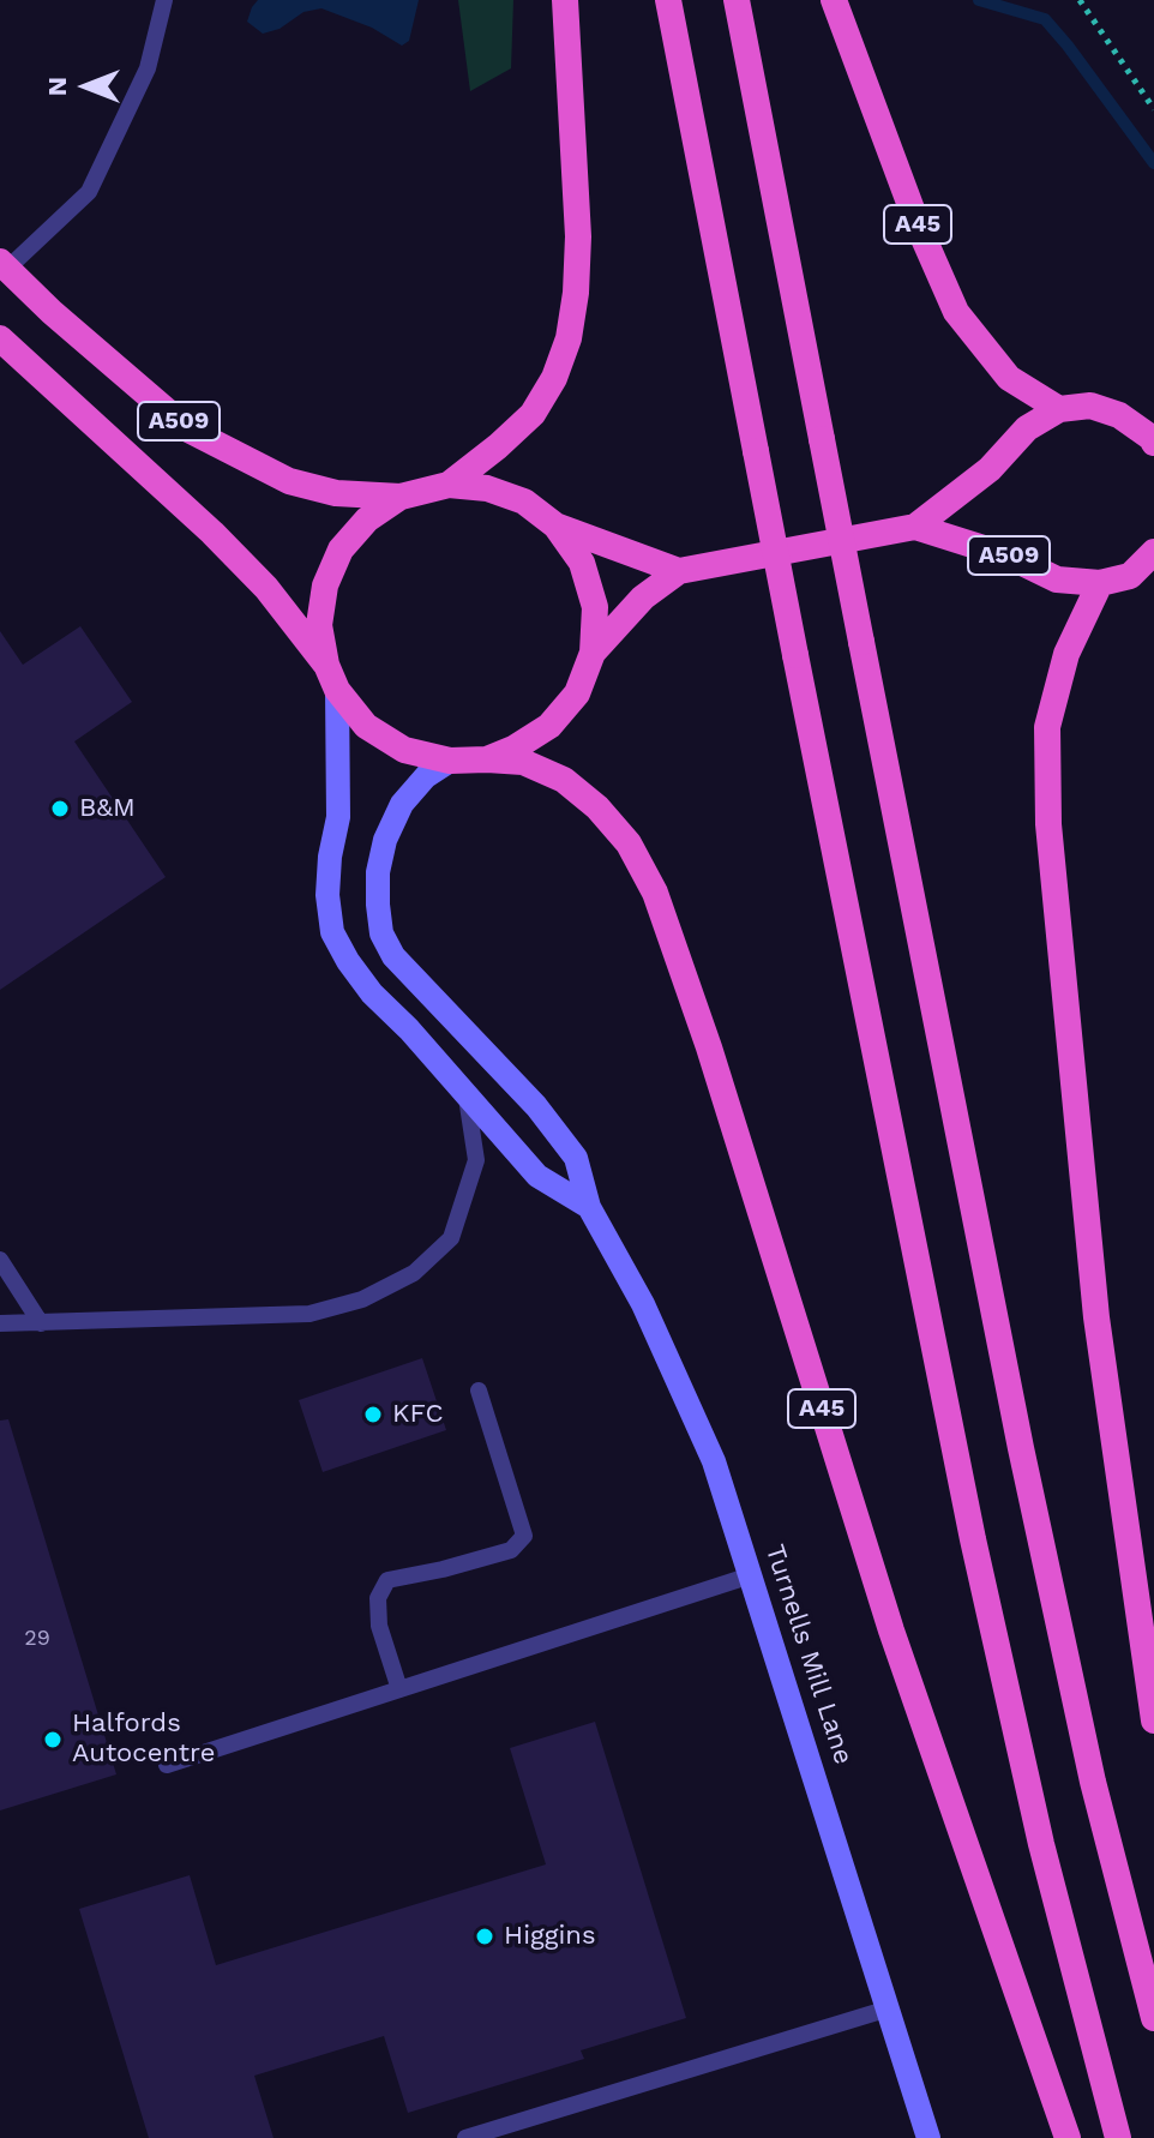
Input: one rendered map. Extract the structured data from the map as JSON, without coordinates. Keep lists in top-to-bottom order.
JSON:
{
  "streets": {
    "highway": ["A45", "A509"],
    "main road": ["Turnells Mill Lane"]
  },
  "crossings": [
    ["A45", "A509"],
    ["A45", "Turnells Mill Lane"],
    ["A509", "Turnells Mill Lane"]
  ],
  "places": [
    "B&M",
    "KFC",
    "Halfords Autocentre",
    "Higgins"
  ],
  "house_numbers": ["29"],
  "north": "left"
}
